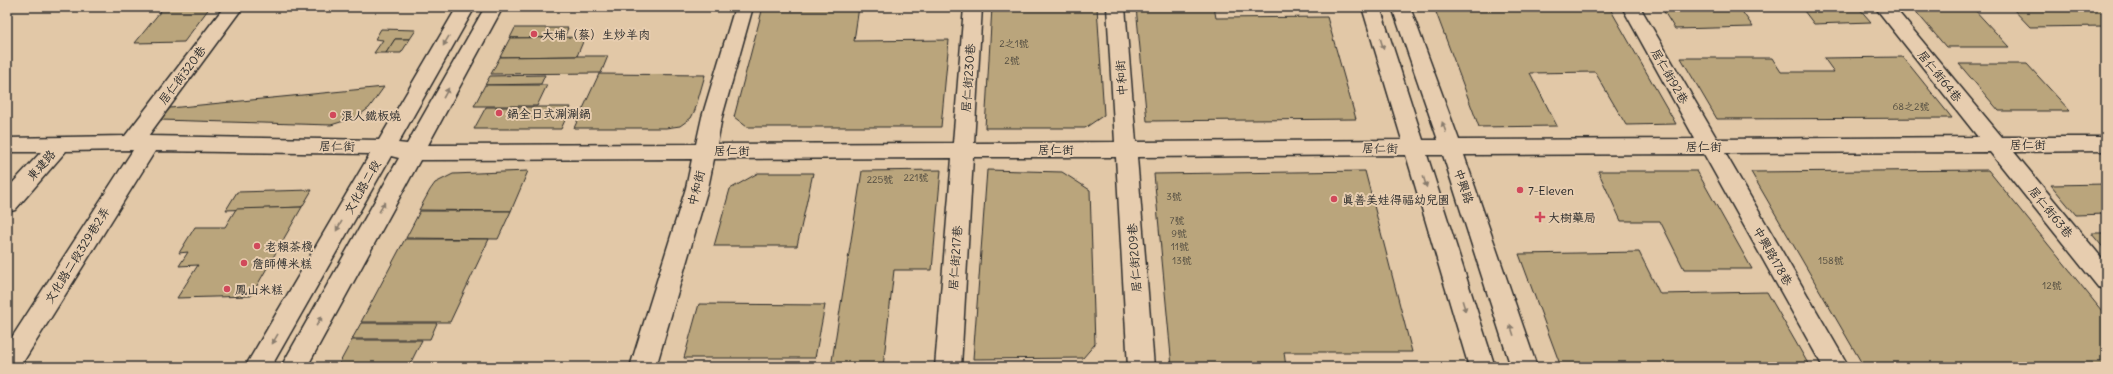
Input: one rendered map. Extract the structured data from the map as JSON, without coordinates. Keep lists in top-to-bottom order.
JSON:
{
  "streets": {
    "street": [
      "居仁街320巷",
      "居仁街92巷",
      "居仁街64巷",
      "居仁街230巷",
      "中和街",
      "居仁街",
      "東建路",
      "中興路",
      "文化路二段",
      "居仁街63巷",
      "文化路二段329巷2弄",
      "中興路178巷",
      "居仁街217巷",
      "居仁街209巷"
    ]
  },
  "crossings": [
    ["居仁街320巷", "居仁街"],
    ["居仁街320巷", "文化路二段329巷2弄"],
    ["居仁街92巷", "居仁街"],
    ["居仁街92巷", "中興路178巷"],
    ["居仁街64巷", "居仁街"],
    ["居仁街64巷", "居仁街63巷"],
    ["居仁街230巷", "居仁街"],
    ["居仁街230巷", "居仁街217巷"],
    ["中和街", "居仁街"],
    ["中和街", "居仁街209巷"],
    ["居仁街", "東建路"],
    ["居仁街", "中興路"],
    ["居仁街", "文化路二段"],
    ["居仁街", "居仁街63巷"],
    ["居仁街", "文化路二段329巷2弄"],
    ["居仁街", "中興路178巷"],
    ["居仁街", "居仁街217巷"],
    ["居仁街", "居仁街209巷"]
  ],
  "places": {
    "other": [
      "大埔（蔡）生炒羊肉",
      "鍋全日式涮涮鍋",
      "浪人鐵板燒",
      "7-Eleven",
      "真善美娃得福幼兒園",
      "老賴茶棧",
      "詹師傅米糕",
      "鳳山米糕"
    ],
    "health": ["大樹藥局"]
  },
  "house_numbers": [
    "2之1號",
    "2號",
    "68之2號",
    "221號",
    "225號",
    "3號",
    "7號",
    "9號",
    "11號",
    "13號",
    "158號",
    "12號"
  ]
}
